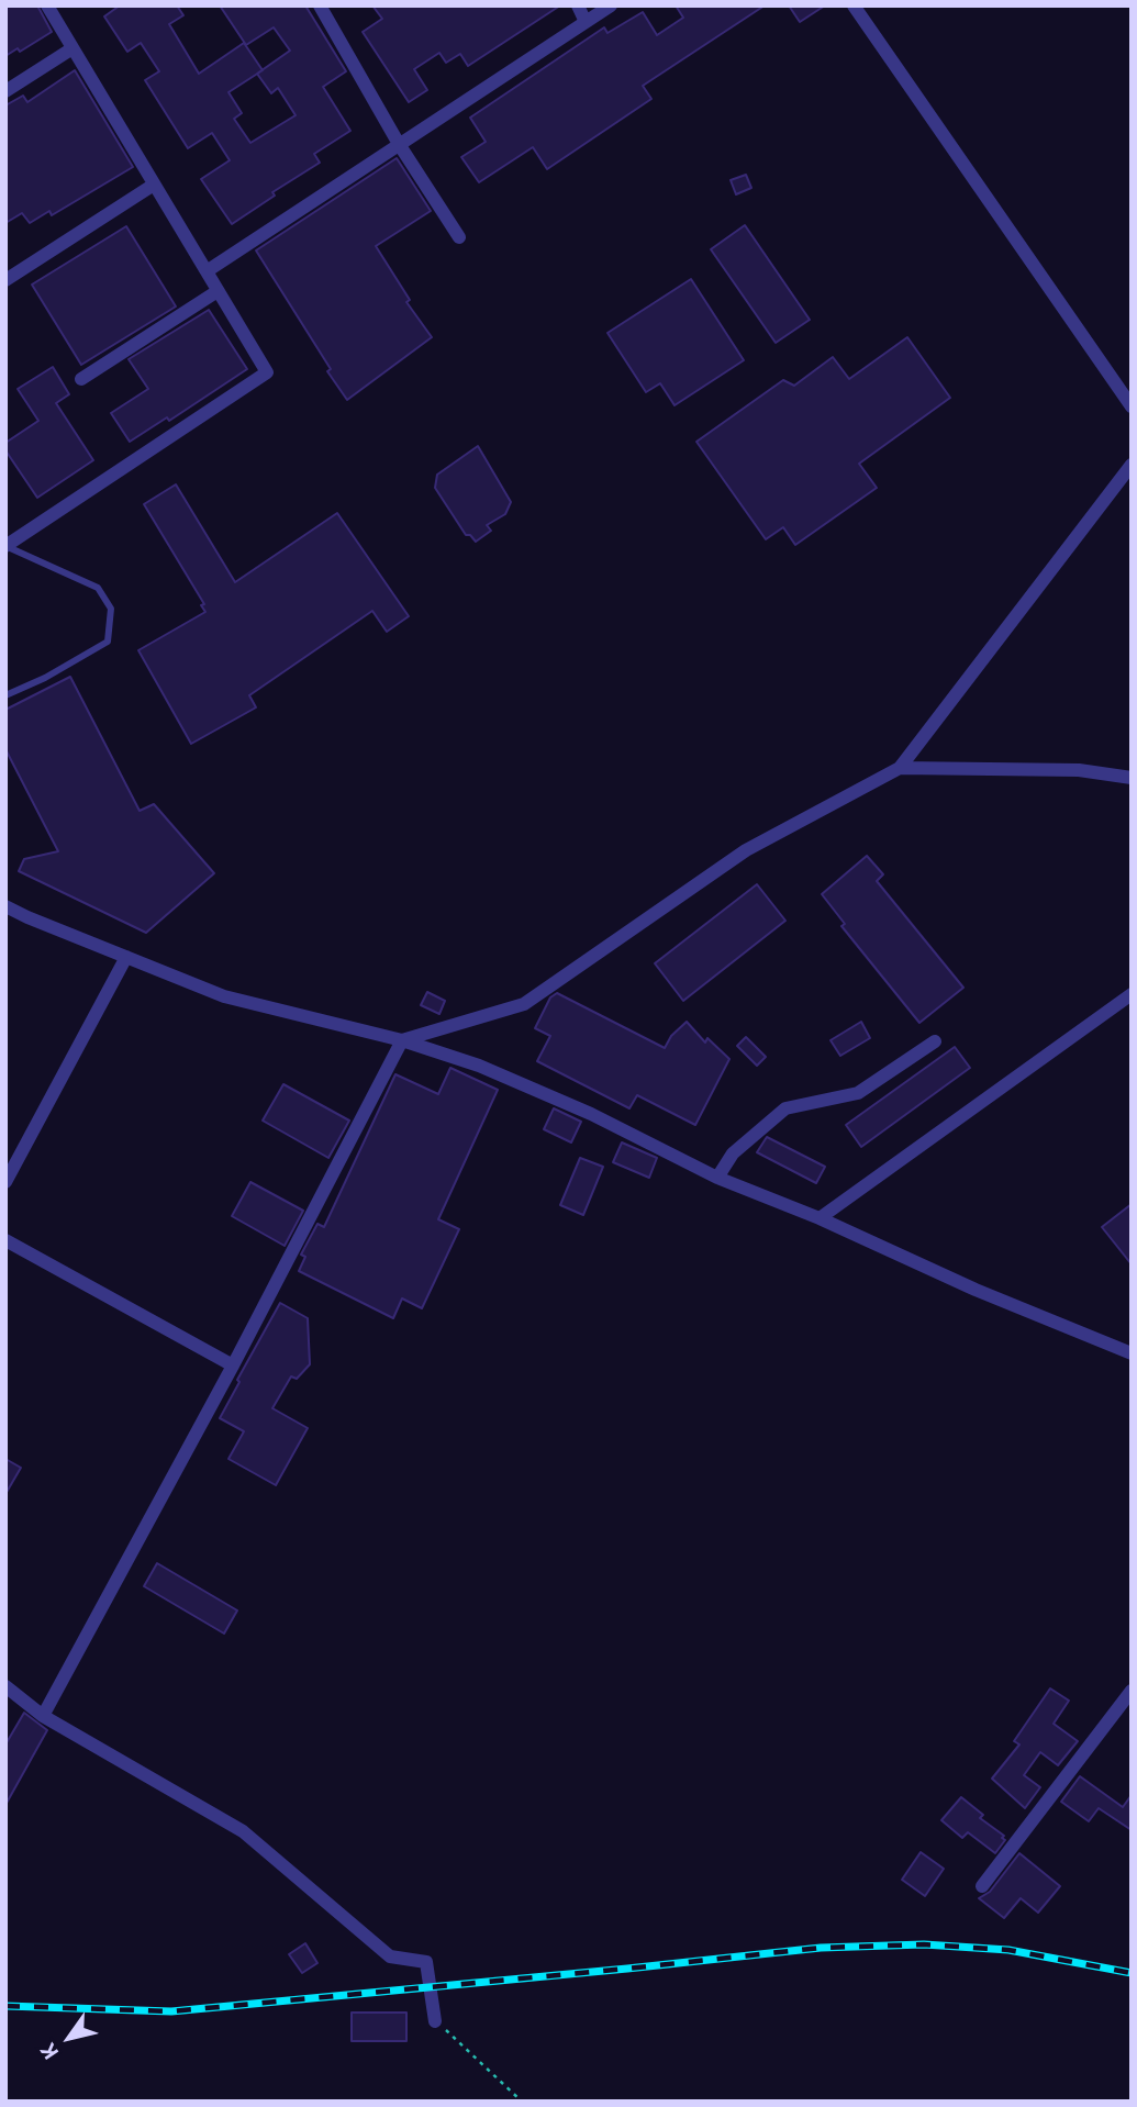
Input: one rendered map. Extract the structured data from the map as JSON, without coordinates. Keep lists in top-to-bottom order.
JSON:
{
  "north": "bottom left"
}
